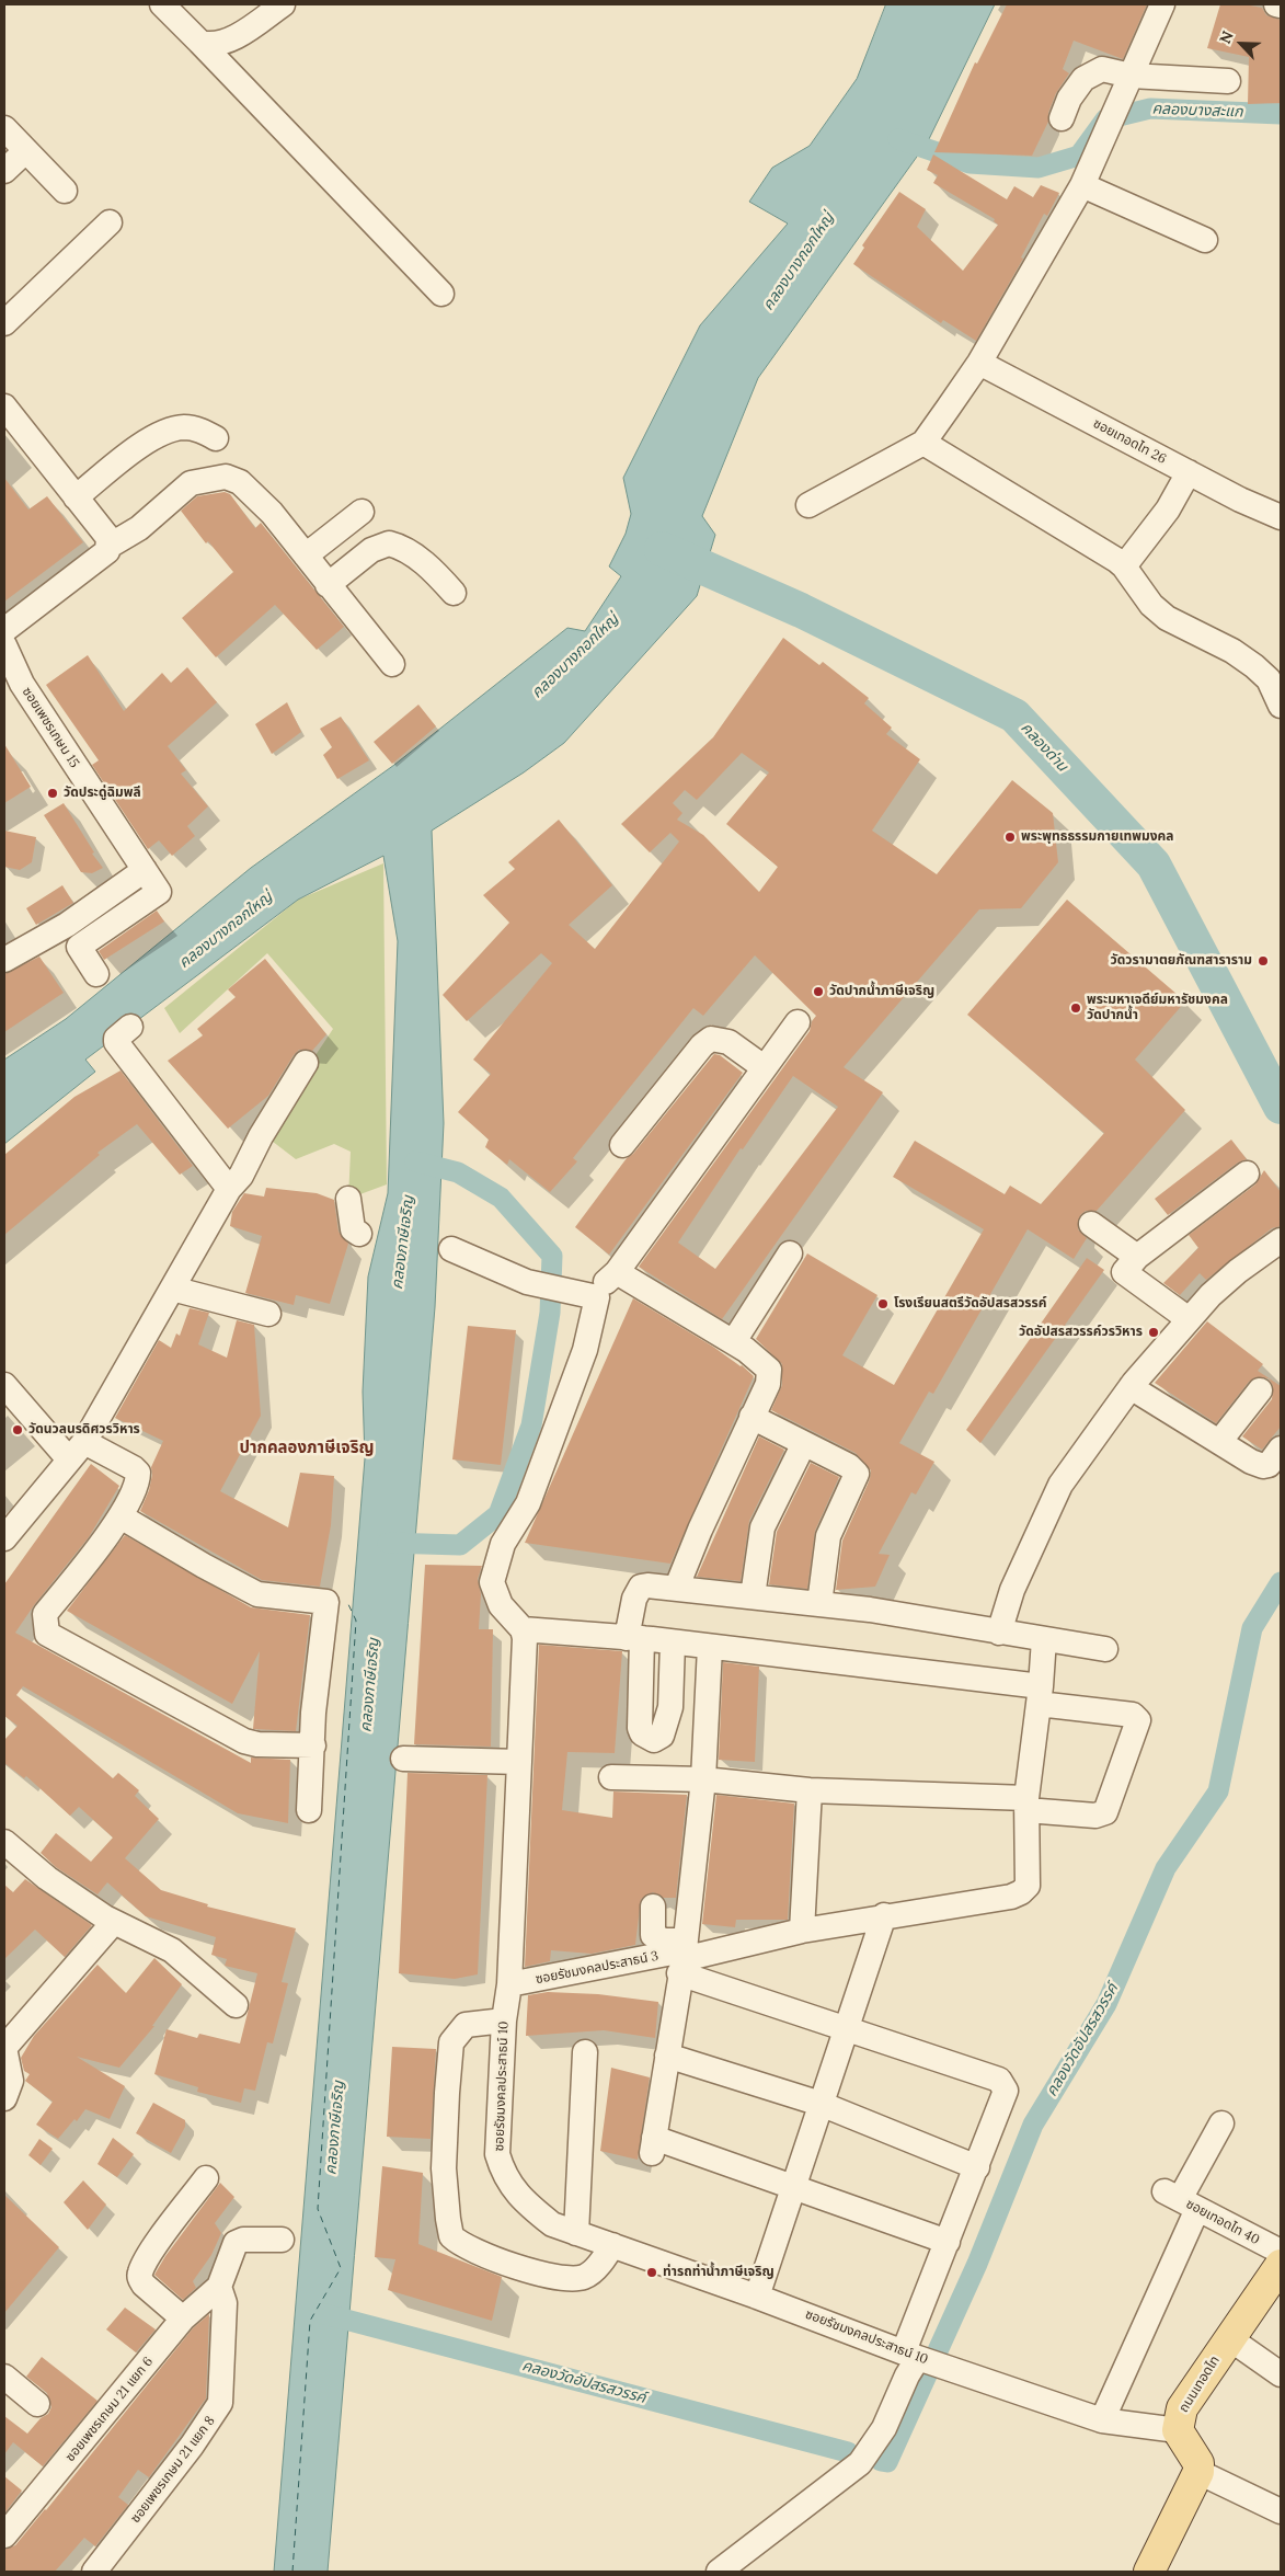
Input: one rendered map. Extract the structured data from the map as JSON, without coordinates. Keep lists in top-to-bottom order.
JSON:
{
  "streets": {
    "main road": ["ถนนเทอดไท"],
    "street": [
      "ซอยเทอดไท 26",
      "ซอยเพชรเกษม 15",
      "ซอยรัชมงคลประสาธน์ 3",
      "ซอยรัชมงคลประสาธน์ 10",
      "ซอยเทอดไท 40",
      "ซอยเพชรเกษม 21 แยก 6",
      "ซอยเพชรเกษม 21 แยก 8"
    ]
  },
  "crossings": [
    ["ซอยรัชมงคลประสาธน์ 3", "ซอยรัชมงคลประสาธน์ 10"],
    ["ซอยรัชมงคลประสาธน์ 10", "ถนนเทอดไท"],
    ["ซอยเพชรเกษม 21 แยก 6", "ซอยเพชรเกษม 21 แยก 8"]
  ],
  "districts": ["ปากคลองภาษีเจริญ"],
  "water": [
    "คลองบางสะแก",
    "คลองบางกอกใหญ่",
    "คลองด่าน",
    "คลองภาษีเจริญ",
    "คลองวัดอัปสรสวรรค์"
  ],
  "places": [
    "วัดประดู่ฉิมพลี",
    "พระพุทธธรรมกายเทพมงคล",
    "วัดวรามาตยภัณฑสาราราม",
    "วัดปากน้ำภาษีเจริญ",
    "พระมหาเจดีย์มหารัชมงคล วัดปากน้ำ",
    "โรงเรียนสตรีวัดอัปสรสวรรค์",
    "วัดอัปสรสวรรค์วรวิหาร",
    "วัดนวลนรดิศวรวิหาร",
    "ท่ารถท่าน้ำภาษีเจริญ"
  ],
  "north": "top left"
}
